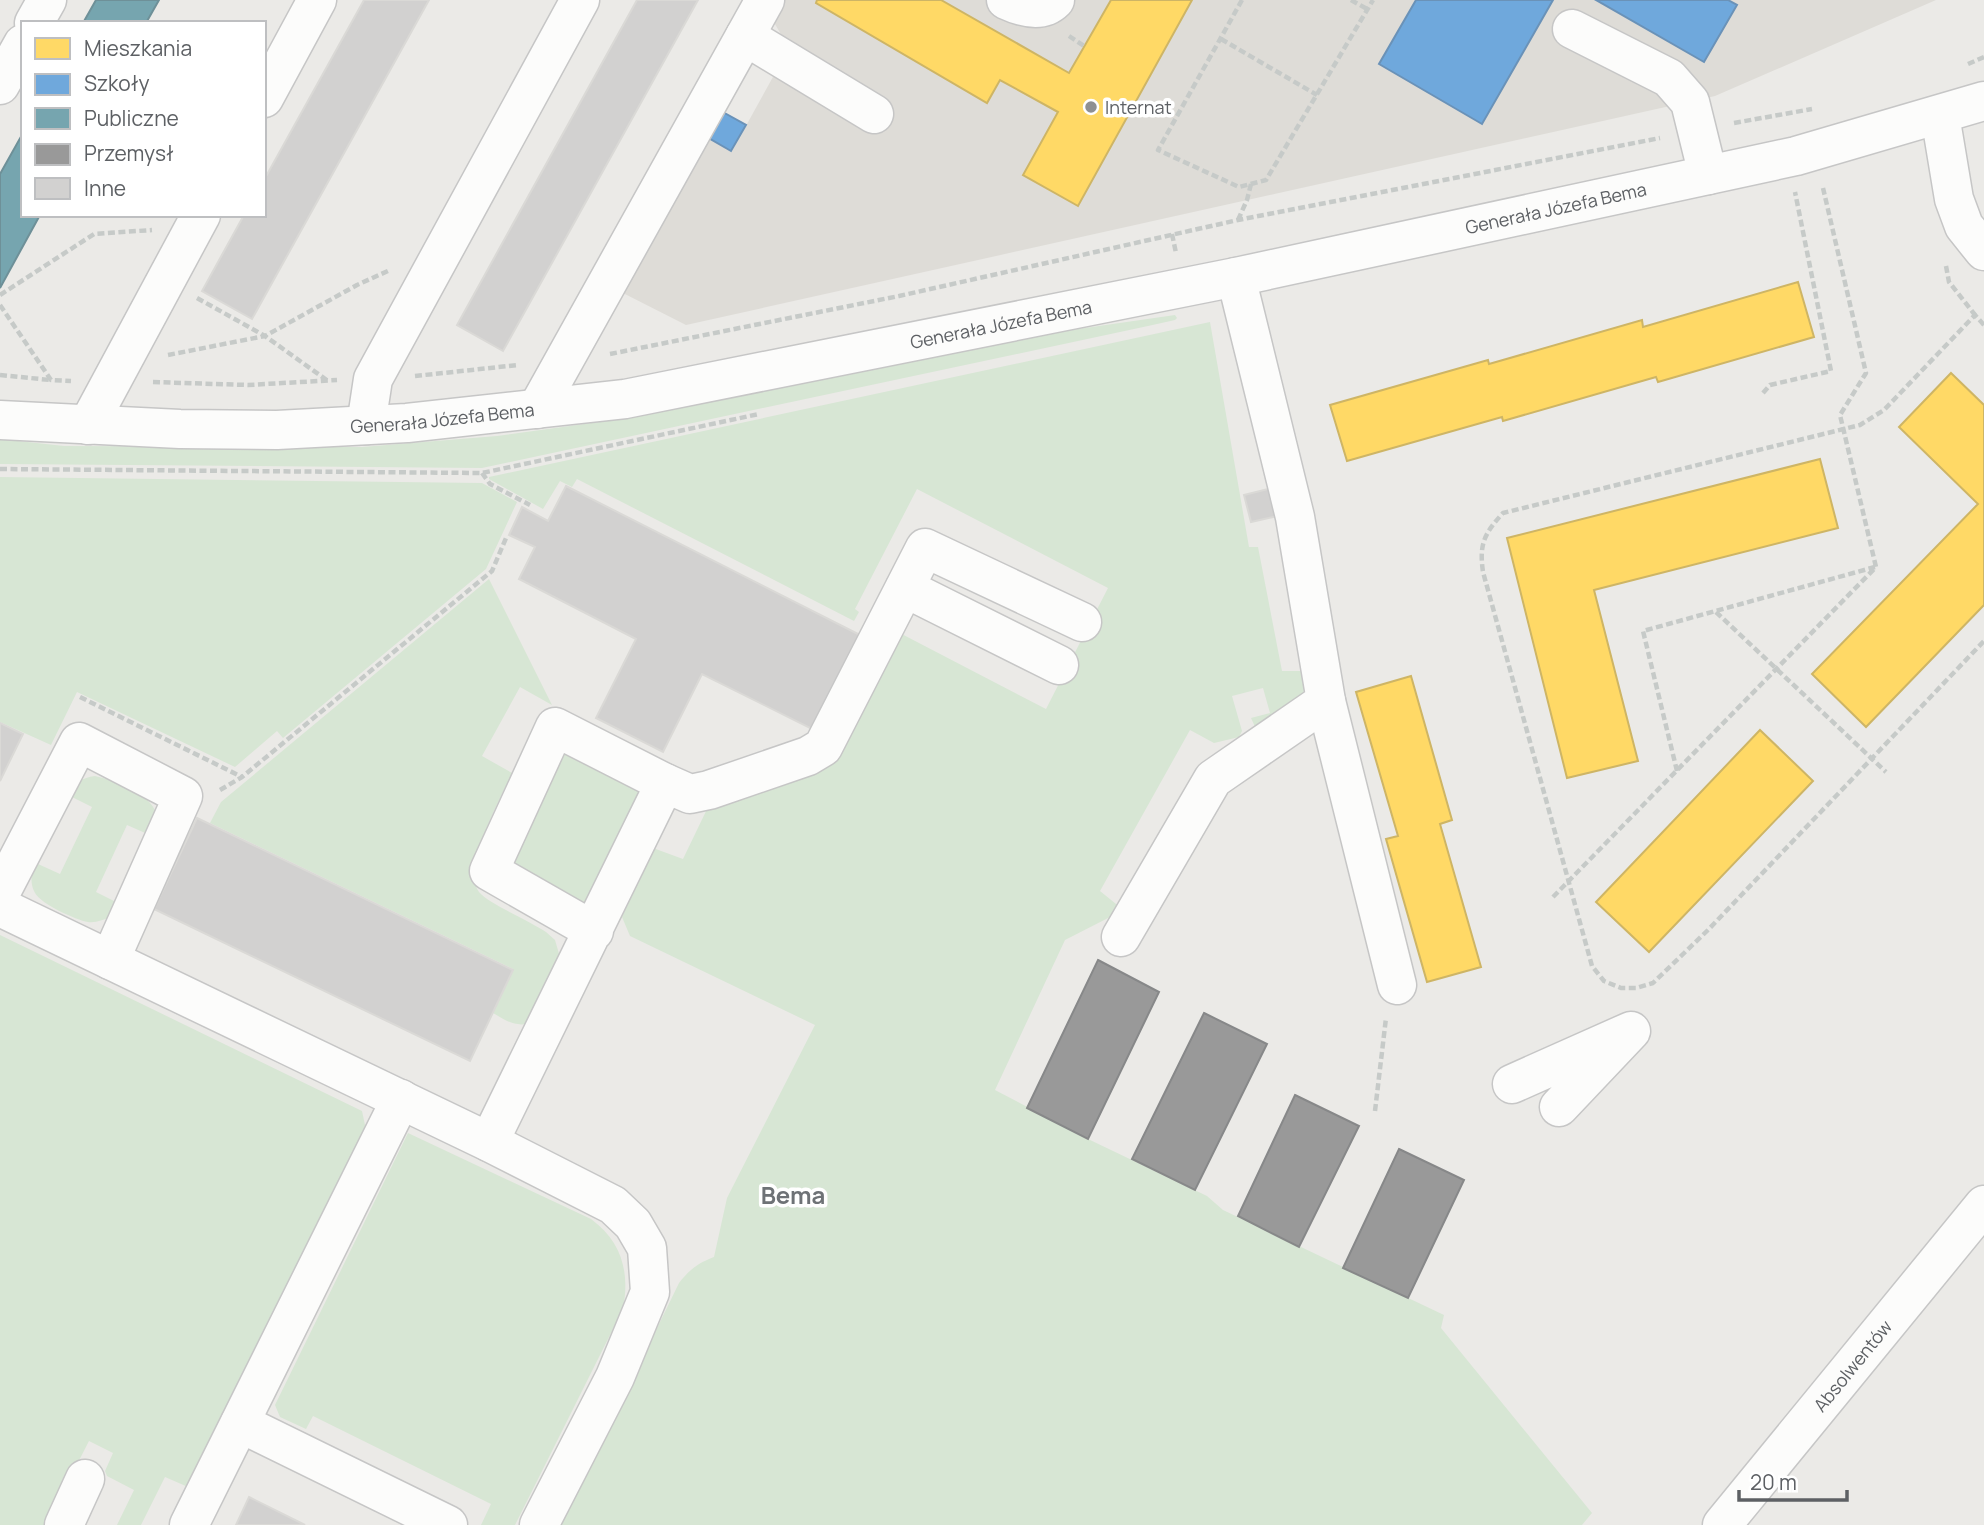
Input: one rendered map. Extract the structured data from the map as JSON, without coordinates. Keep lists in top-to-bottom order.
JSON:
{
  "streets": {
    "street": ["Generała Józefa Bema", "Absolwentów"]
  },
  "districts": ["Bema"],
  "places": ["Internat"],
  "legend": [
    "Mieszkania",
    "Szkoły",
    "Publiczne",
    "Przemysł",
    "Inne"
  ],
  "scale_bar": "20 m"
}
